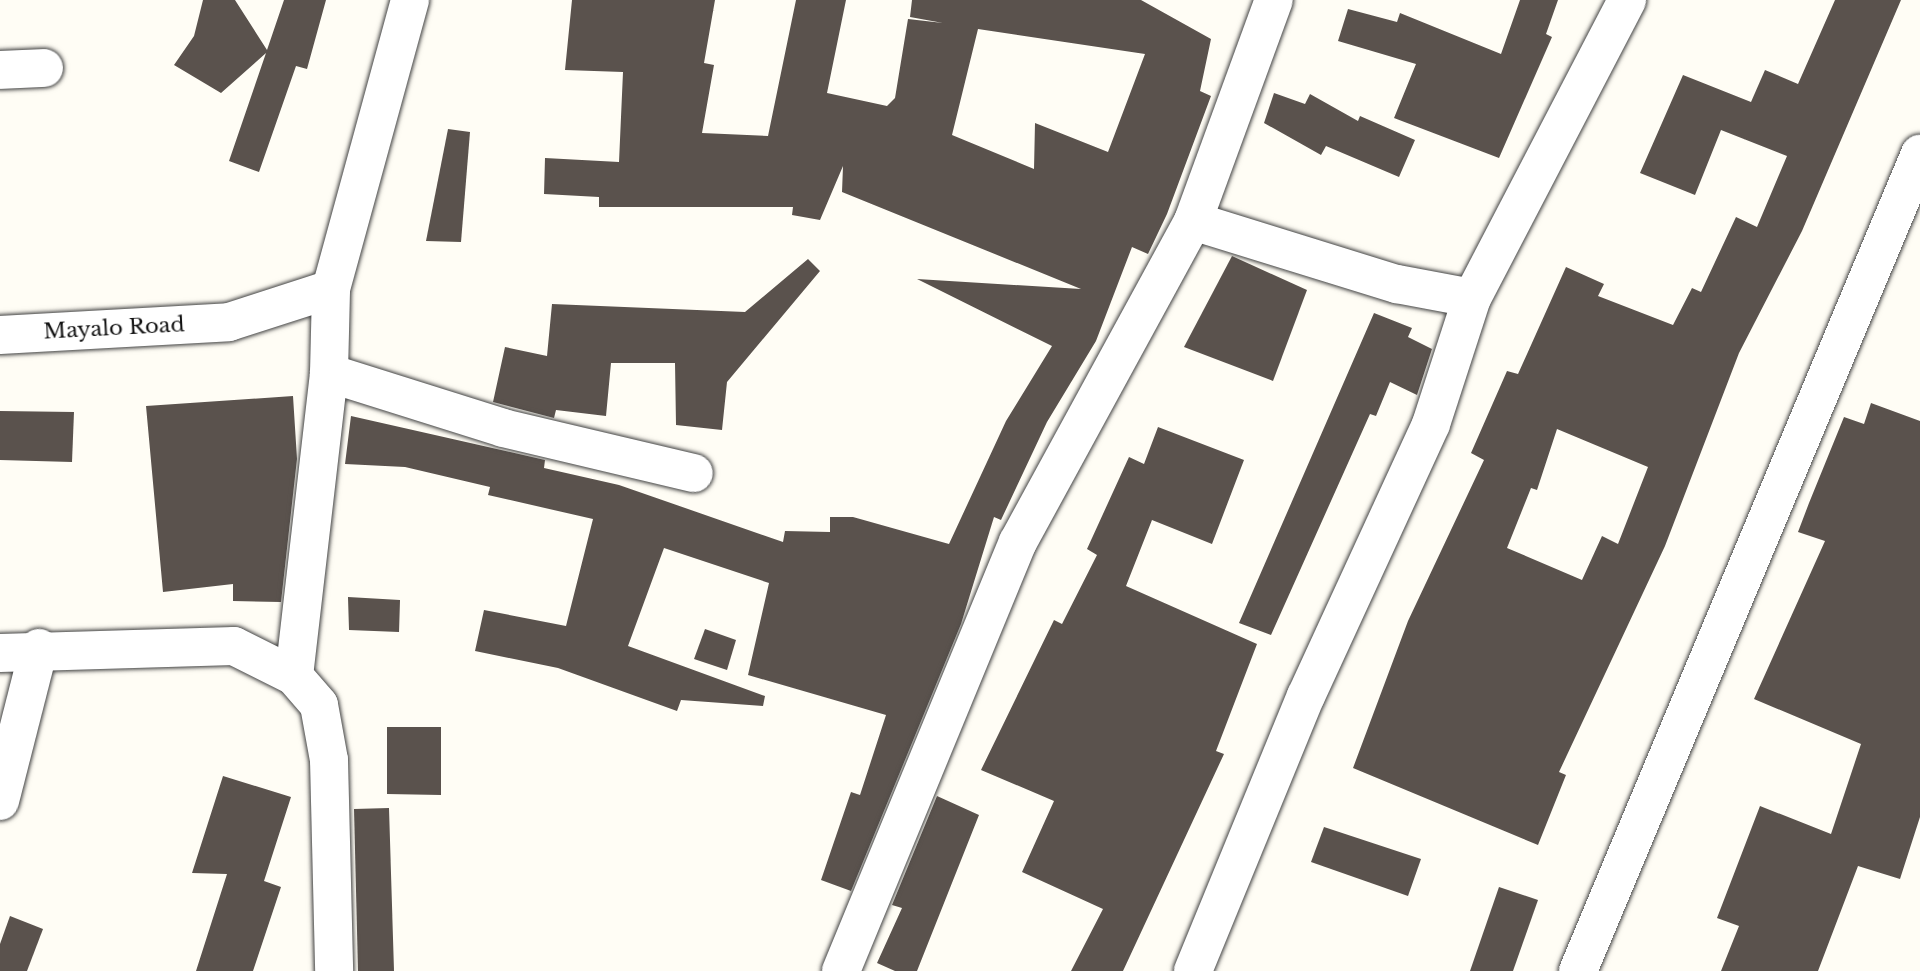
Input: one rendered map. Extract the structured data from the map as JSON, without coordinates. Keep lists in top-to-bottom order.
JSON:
{
  "streets": {
    "street": ["Mayalo Road"]
  }
}
